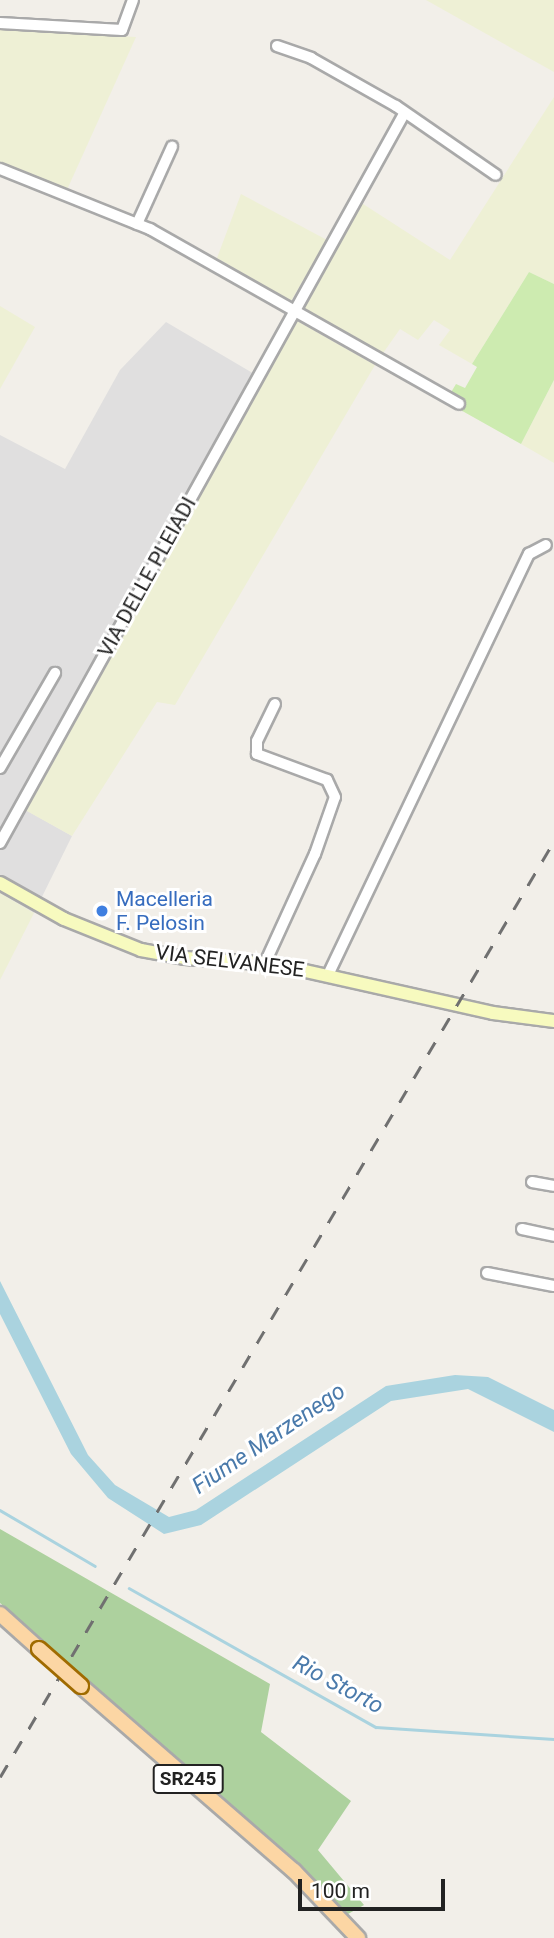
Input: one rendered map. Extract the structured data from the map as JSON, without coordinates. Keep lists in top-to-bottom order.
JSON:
{
  "streets": {
    "main road": ["SR245"],
    "street": ["VIA DELLE PLEIADI", "VIA SELVANESE"]
  },
  "water": ["Fiume Marzenego", "Rio Storto"],
  "places": ["Macelleria F. Pelosin"],
  "scale_bar": "100 m"
}
